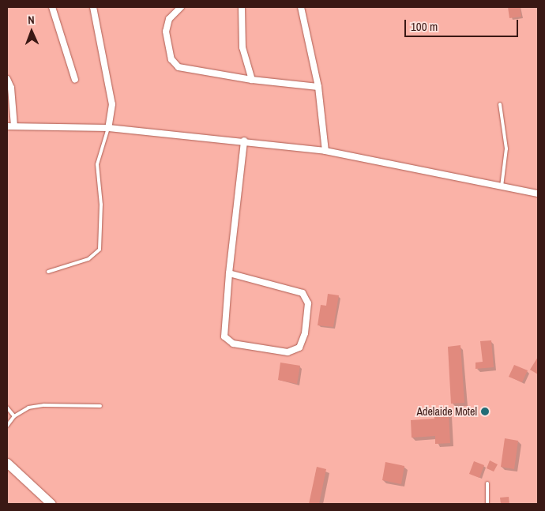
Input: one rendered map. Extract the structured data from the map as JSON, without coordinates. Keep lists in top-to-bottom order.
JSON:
{
  "places": ["Adelaide Motel"],
  "scale_bar": "100 m",
  "north": "top"
}
